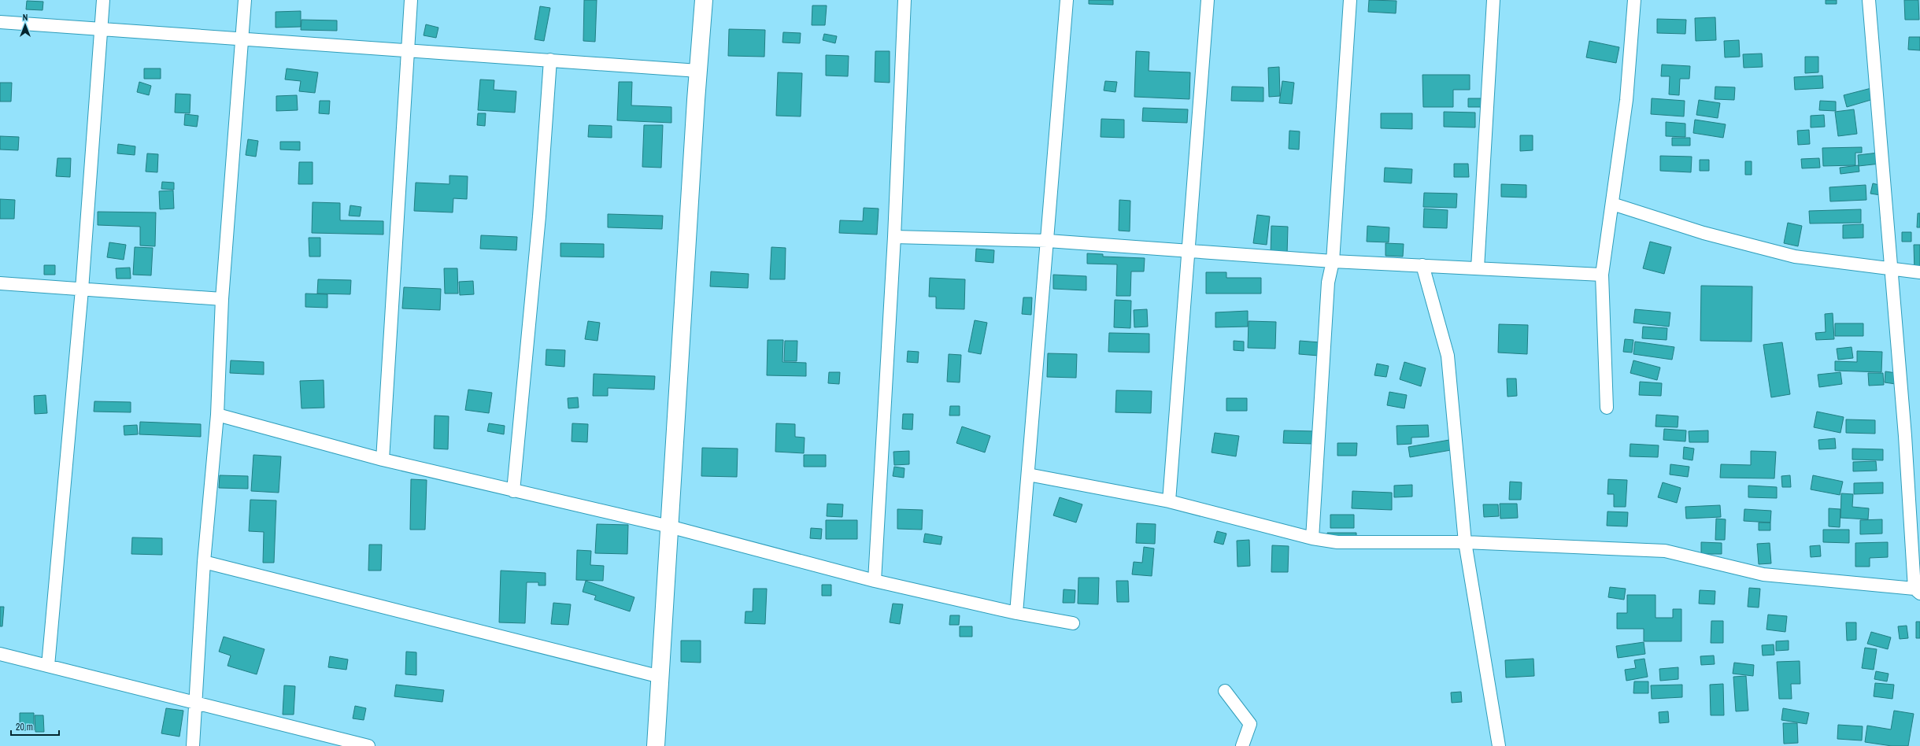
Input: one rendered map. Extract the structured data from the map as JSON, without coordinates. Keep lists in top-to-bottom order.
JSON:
{
  "scale_bar": "20 m",
  "north": "top"
}
